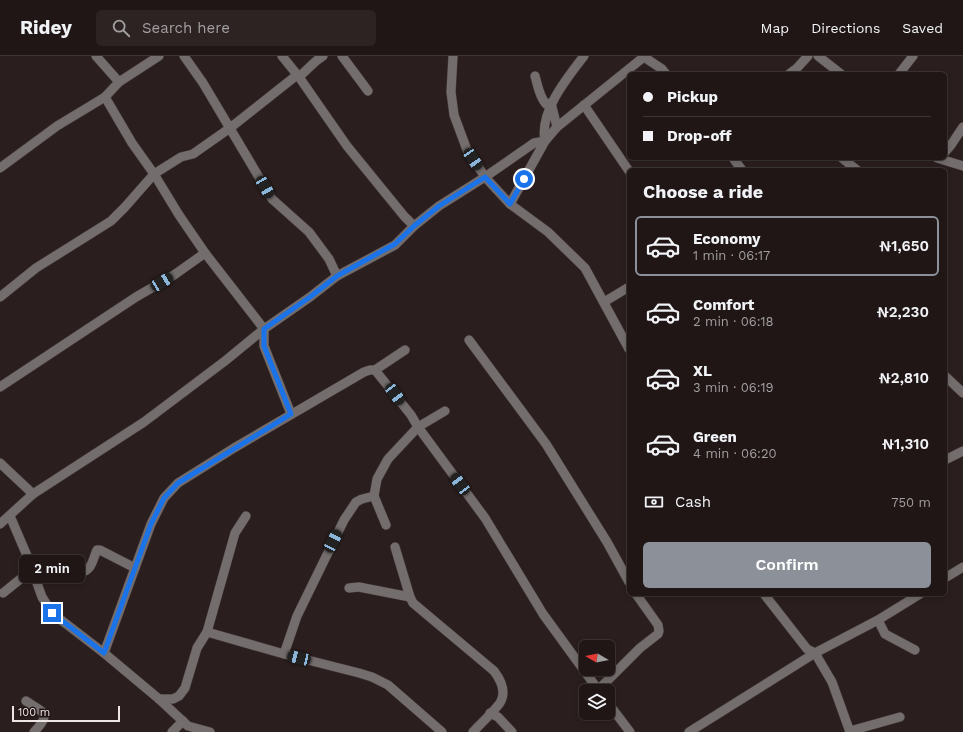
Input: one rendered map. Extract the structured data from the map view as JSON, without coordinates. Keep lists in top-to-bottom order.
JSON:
{
  "scale_bar": "100 m",
  "north": "left",
  "page": {
    "header": "Ridey",
    "search": "Search here",
    "nav": ["Map", "Directions", "Saved"],
    "banner": ["Pickup", "Drop-off"],
    "heading": "Choose a ride",
    "list": [
      {
        "name": "Economy",
        "note": "1 min · 06:17",
        "value": "₦1,650"
      },
      {
        "name": "Comfort",
        "note": "2 min · 06:18",
        "value": "₦2,230"
      },
      {
        "name": "XL",
        "note": "3 min · 06:19",
        "value": "₦2,810"
      },
      {
        "name": "Green",
        "note": "4 min · 06:20",
        "value": "₦1,310"
      }
    ],
    "pay": ["Cash", "750 m"],
    "buttons": "Confirm",
    "bubble": "2 min",
    "scale": "100 m"
  }
}
